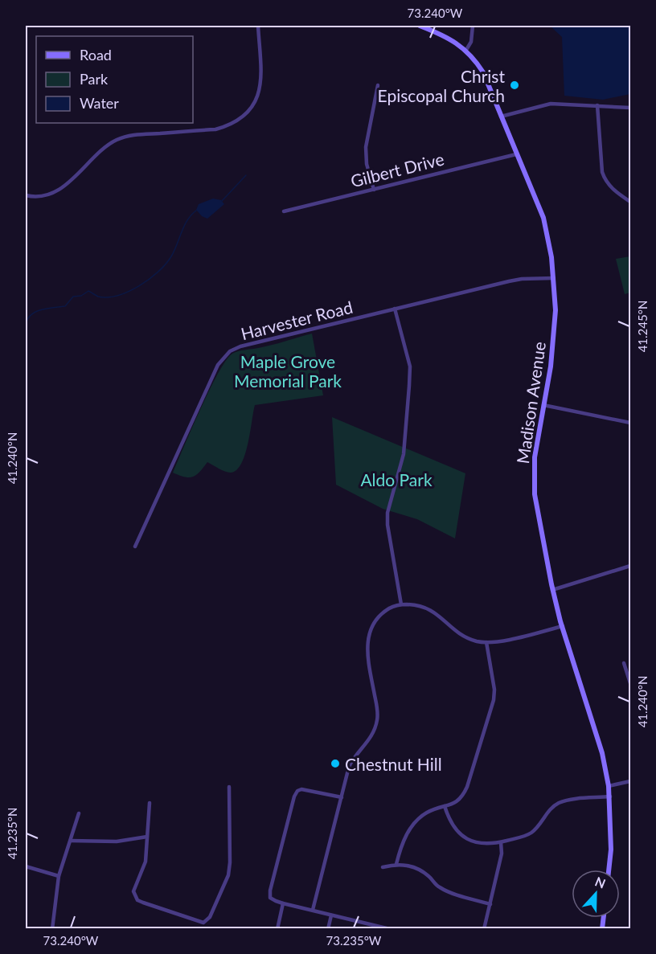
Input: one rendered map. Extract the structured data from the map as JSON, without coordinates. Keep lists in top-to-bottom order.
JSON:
{
  "streets": {
    "street": ["Gilbert Drive", "Harvester Road", "Madison Avenue"]
  },
  "crossings": [
    ["Gilbert Drive", "Madison Avenue"],
    ["Harvester Road", "Madison Avenue"]
  ],
  "parks": ["Maple Grove Memorial Park", "Aldo Park"],
  "places": ["Christ Episcopal Church", "Chestnut Hill"],
  "legend": ["Road", "Park", "Water"],
  "north": "top",
  "coordinates": [
    "73.240°W",
    "41.245°N",
    "41.240°N",
    "41.235°N",
    "73.235°W"
  ]
}
